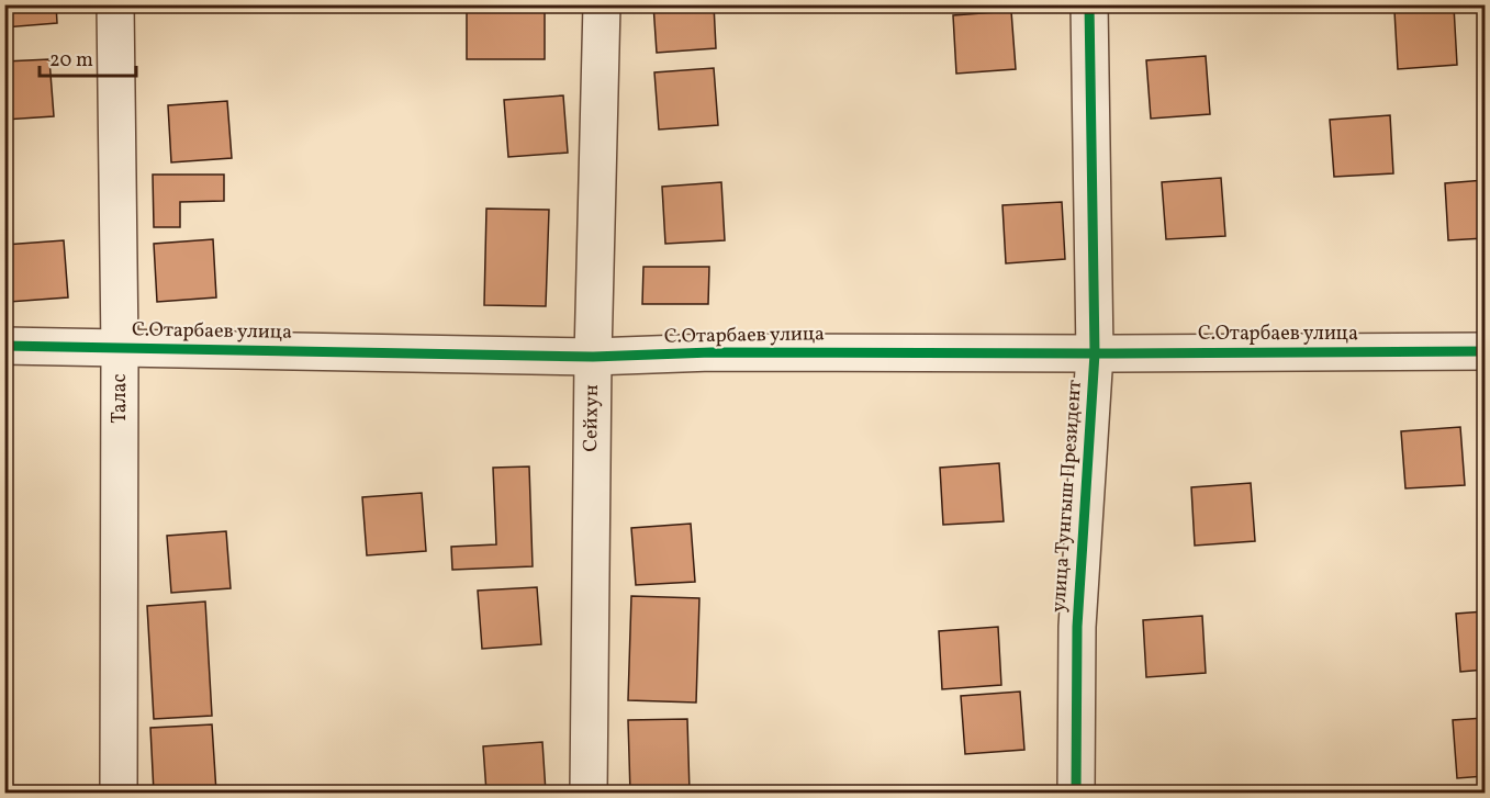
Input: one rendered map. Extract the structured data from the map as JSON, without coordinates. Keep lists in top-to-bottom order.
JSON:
{
  "streets": {
    "street": [
      "С.Отарбаев улица",
      "Талас",
      "Сейхун",
      "улица Тунгыш Президент"
    ]
  },
  "crossings": [
    ["С.Отарбаев улица", "Талас"],
    ["С.Отарбаев улица", "Сейхун"],
    ["С.Отарбаев улица", "улица Тунгыш Президент"]
  ],
  "scale_bar": "20 m"
}
